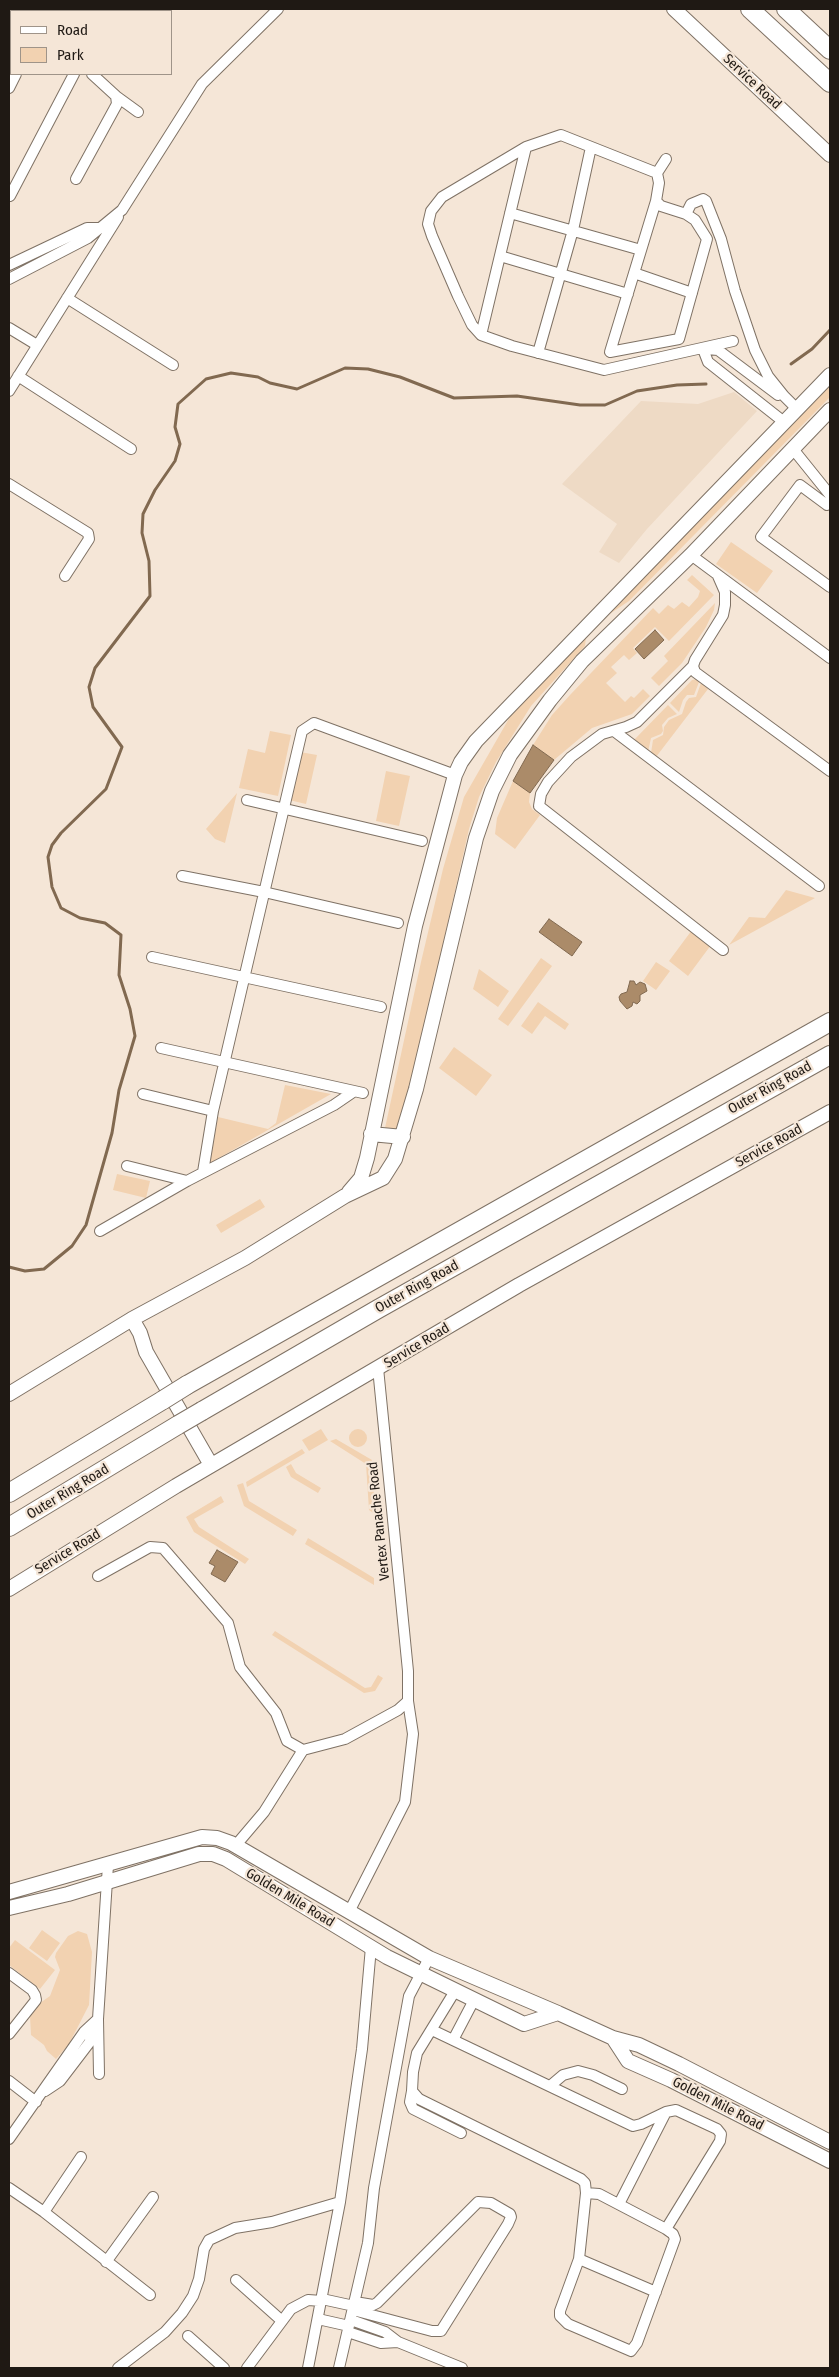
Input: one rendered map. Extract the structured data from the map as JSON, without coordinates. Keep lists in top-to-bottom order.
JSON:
{
  "streets": {
    "highway": ["Outer Ring Road"],
    "main road": ["Service Road", "Golden Mile Road"],
    "street": ["Vertex Panache Road"]
  },
  "crossings": [
    ["Service Road", "Vertex Panache Road"],
    ["Vertex Panache Road", "Golden Mile Road"]
  ],
  "legend": ["Road", "Park"]
}
